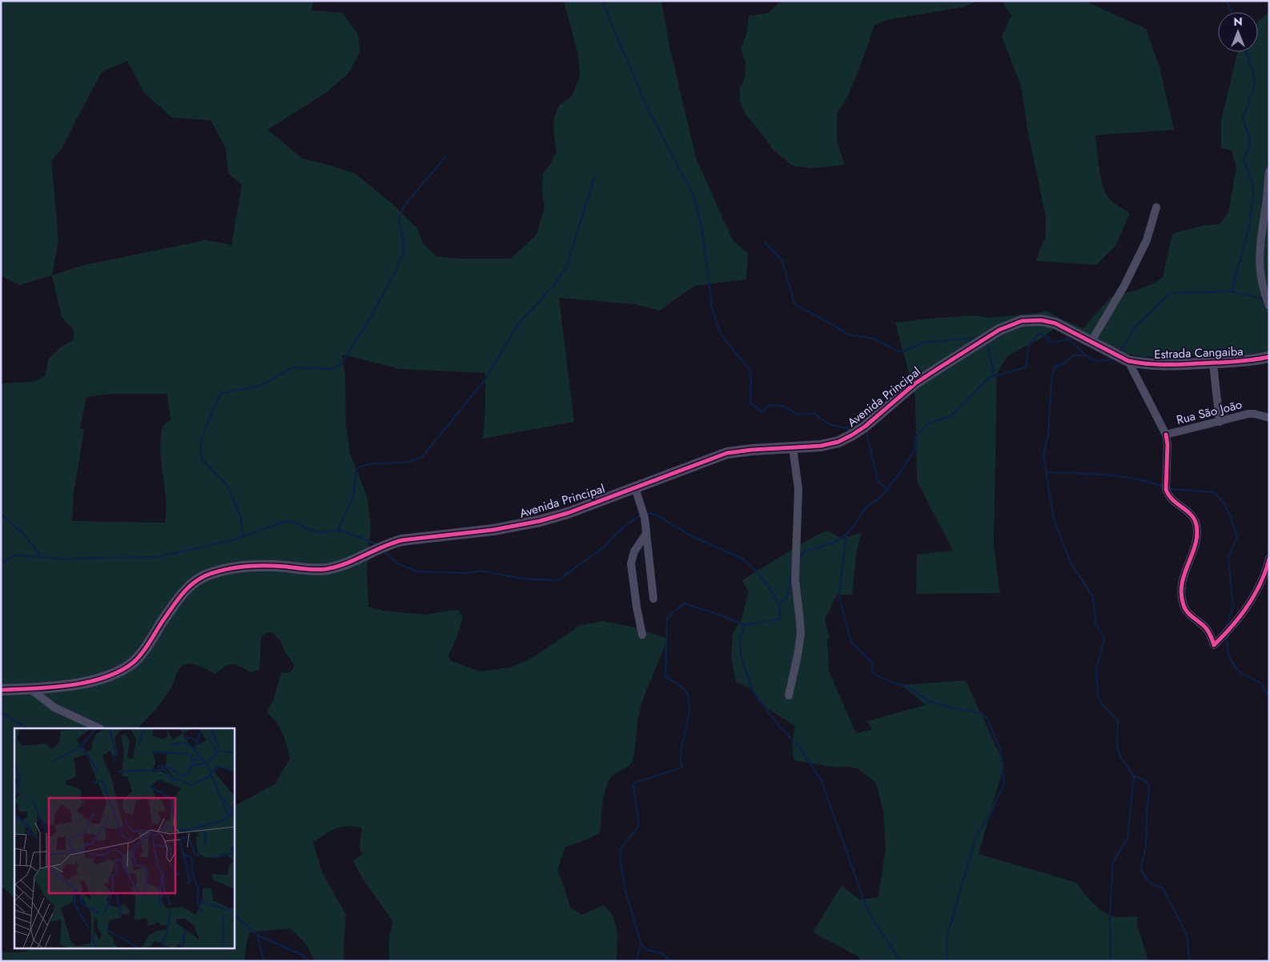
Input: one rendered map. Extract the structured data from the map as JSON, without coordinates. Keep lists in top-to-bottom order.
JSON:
{
  "streets": {
    "street": ["Estrada Cangaiba", "Avenida Principal", "Rua São João"]
  },
  "crossings": [
    ["Estrada Cangaiba", "Avenida Principal"],
    ["Estrada Cangaiba", "Rua São João"],
    ["Avenida Principal", "Rua São João"]
  ],
  "north": "top"
}
